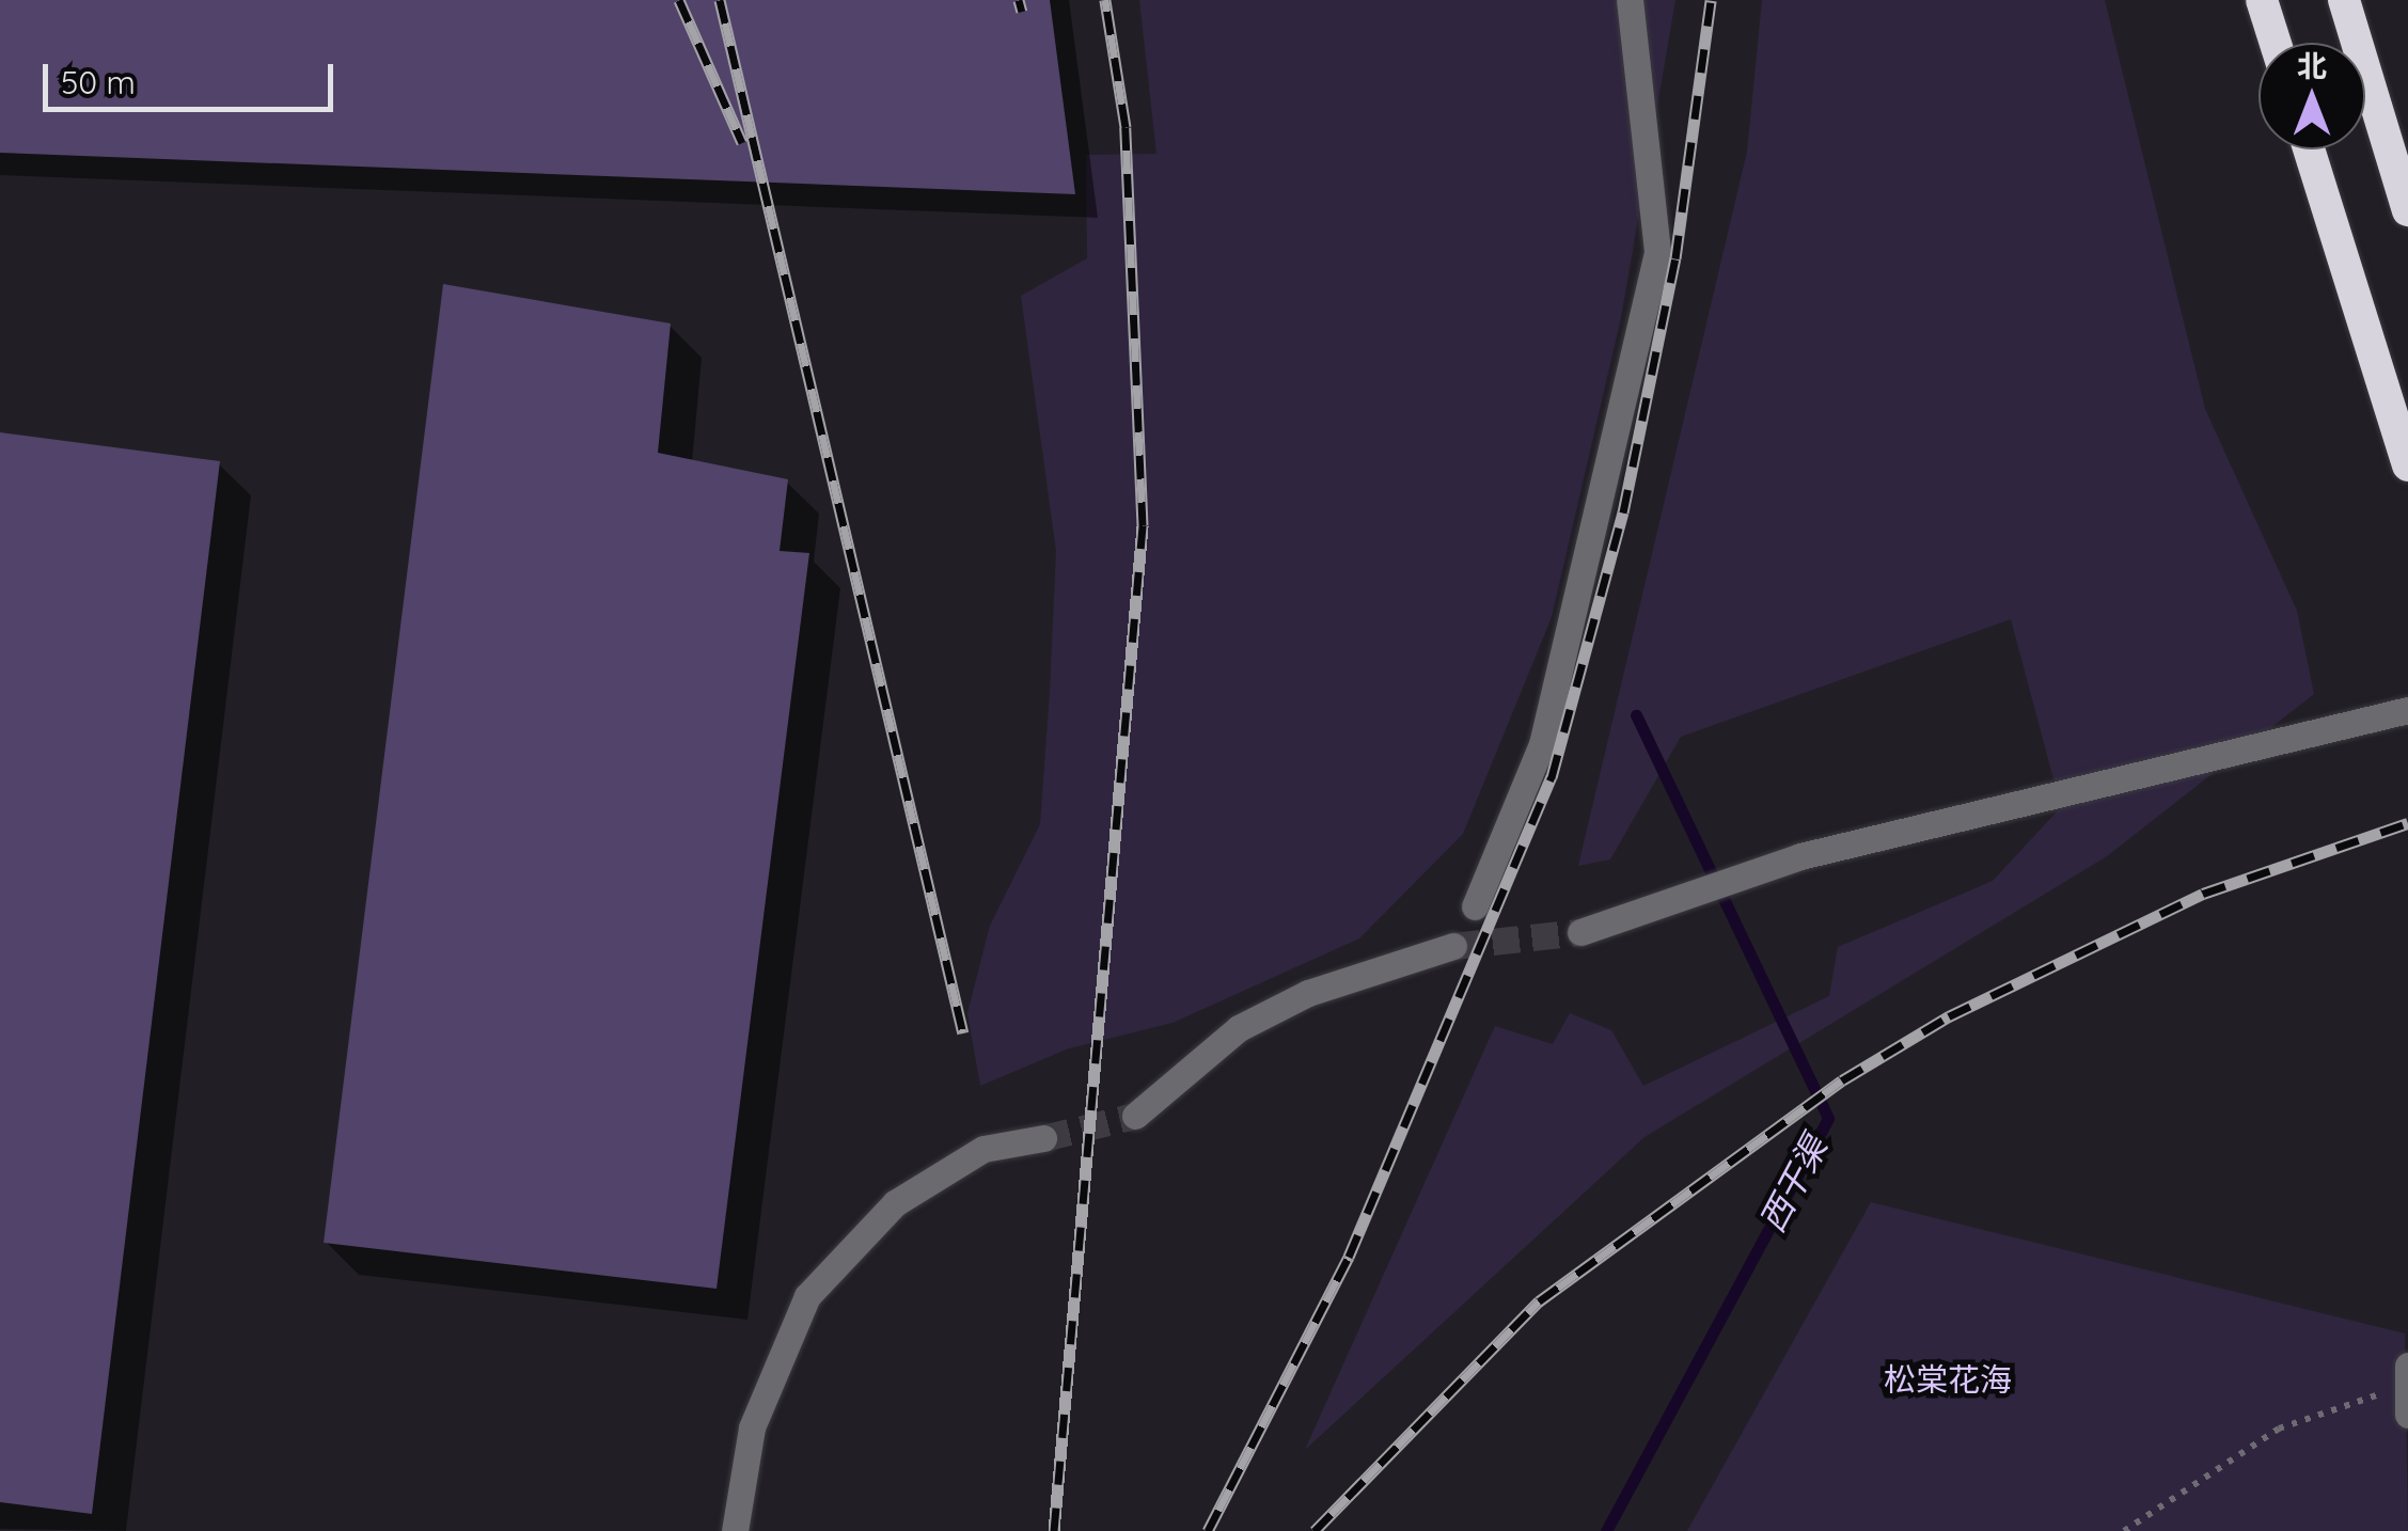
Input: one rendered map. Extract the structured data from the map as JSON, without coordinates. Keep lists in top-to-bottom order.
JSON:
{
  "water": ["西干渠"],
  "parks": ["松棠花海"],
  "scale_bar": "50 m",
  "north": "top"
}
